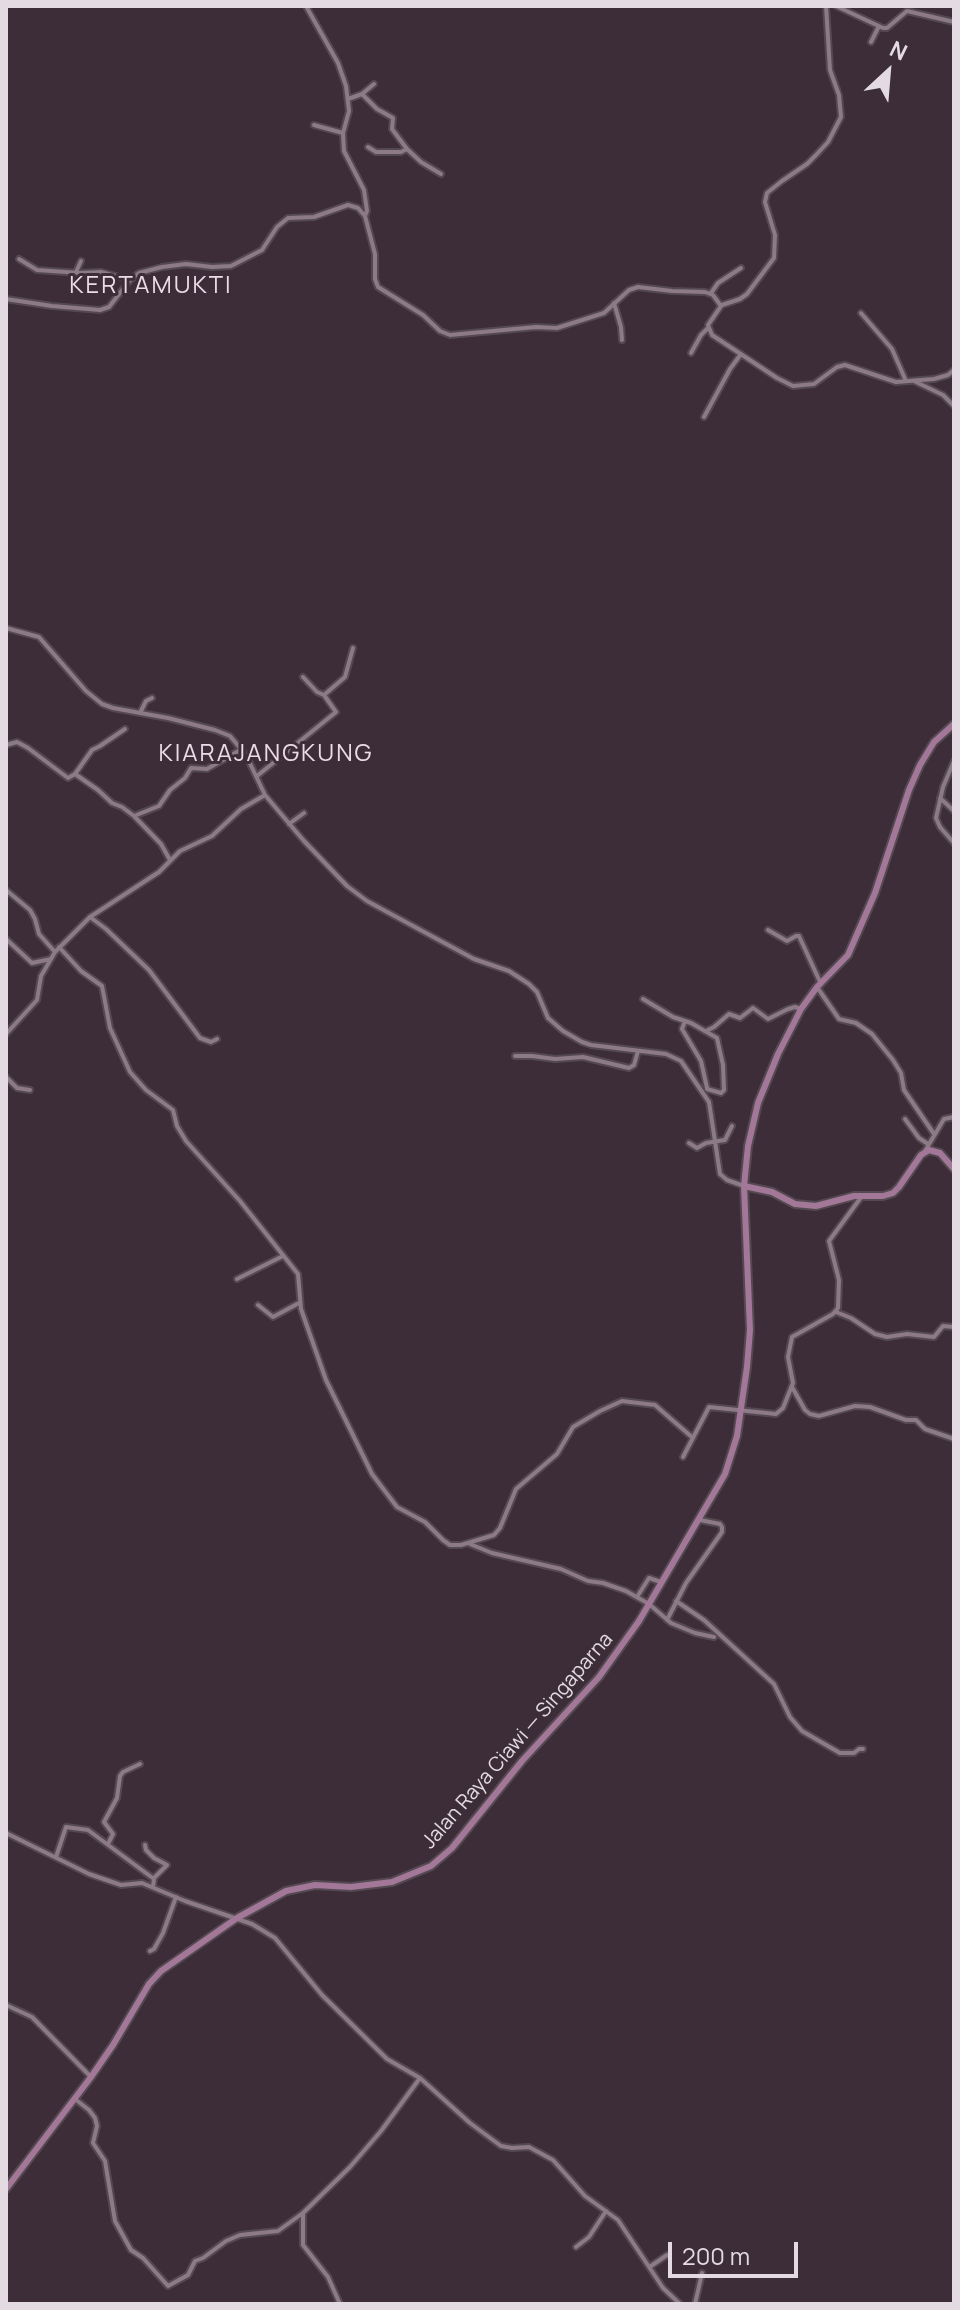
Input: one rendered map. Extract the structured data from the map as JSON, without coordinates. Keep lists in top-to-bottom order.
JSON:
{
  "streets": {
    "main road": ["Jalan Raya Ciawi — Singaparna"]
  },
  "districts": ["KERTAMUKTI", "KIARAJANGKUNG"],
  "scale_bar": "200 m",
  "north": "top right"
}
